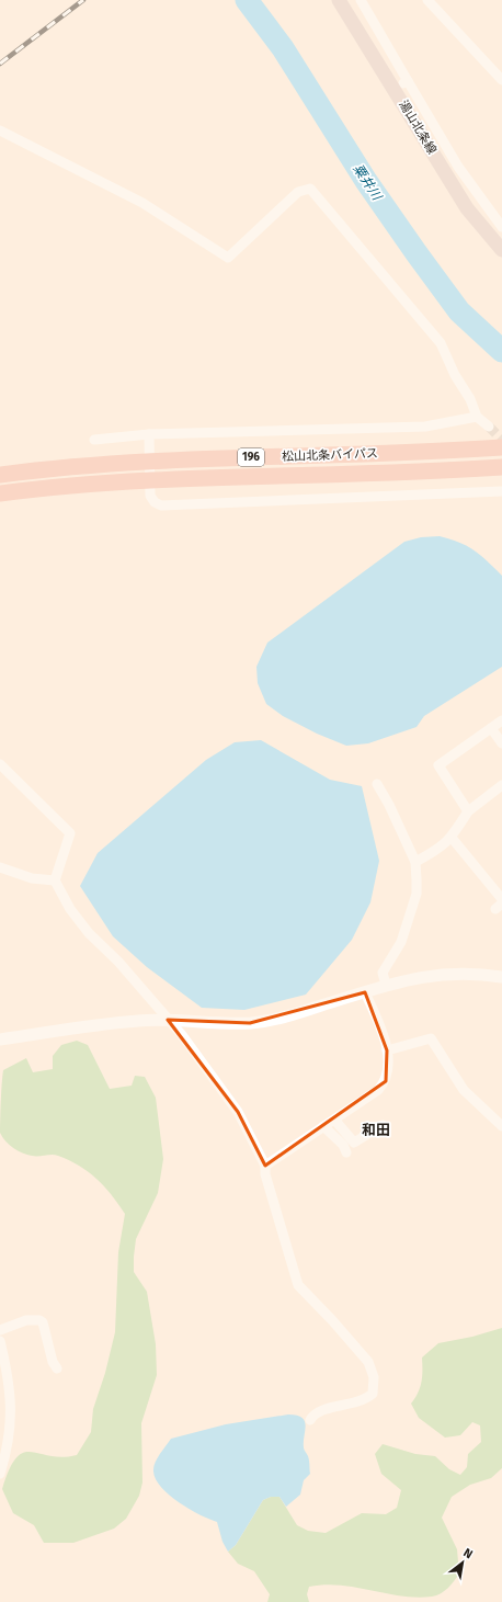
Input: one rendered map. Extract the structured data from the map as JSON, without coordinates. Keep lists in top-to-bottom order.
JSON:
{
  "streets": {
    "highway": ["松山北条バイパス", "196"],
    "main road": ["湯山北条線"]
  },
  "districts": ["和田"],
  "water": ["粟井川"],
  "north": "top right"
}
